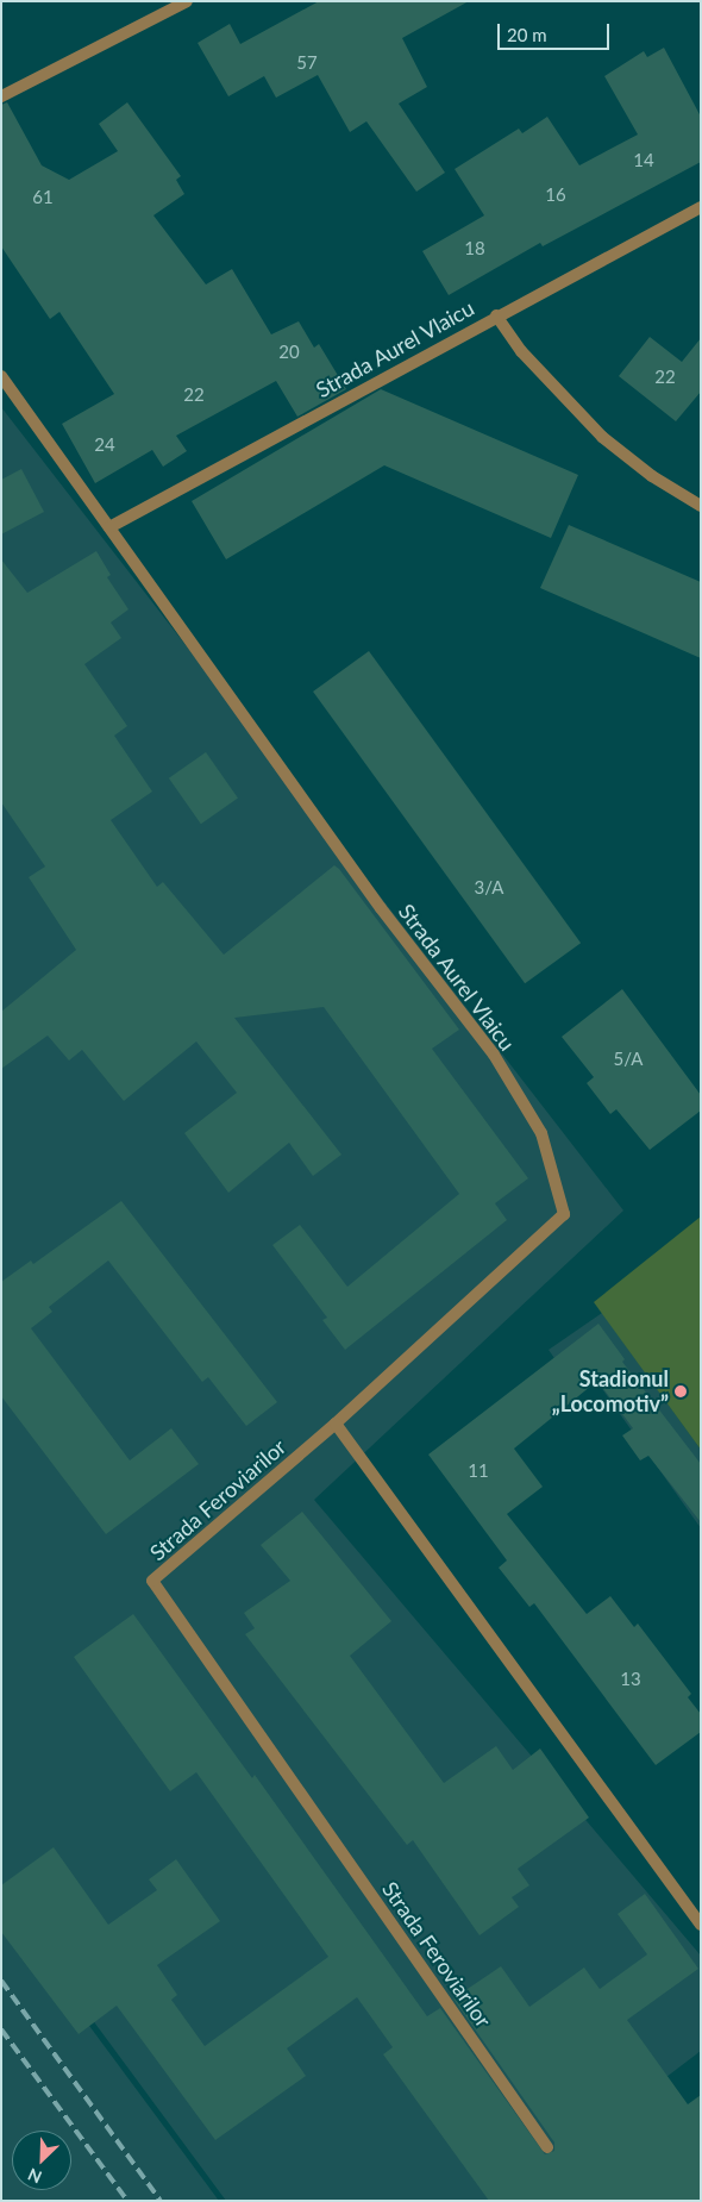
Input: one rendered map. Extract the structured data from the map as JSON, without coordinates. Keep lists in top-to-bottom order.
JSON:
{
  "streets": {
    "street": ["Strada Aurel Vlaicu", "Strada Feroviarilor"]
  },
  "crossings": [
    ["Strada Aurel Vlaicu", "Strada Feroviarilor"]
  ],
  "places": ["Stadionul „Locomotiv”"],
  "house_numbers": [
    "57",
    "14",
    "16",
    "61",
    "18",
    "20",
    "22",
    "22",
    "24",
    "3/A",
    "5/A",
    "11",
    "13"
  ],
  "scale_bar": "20 m",
  "north": "bottom left"
}
